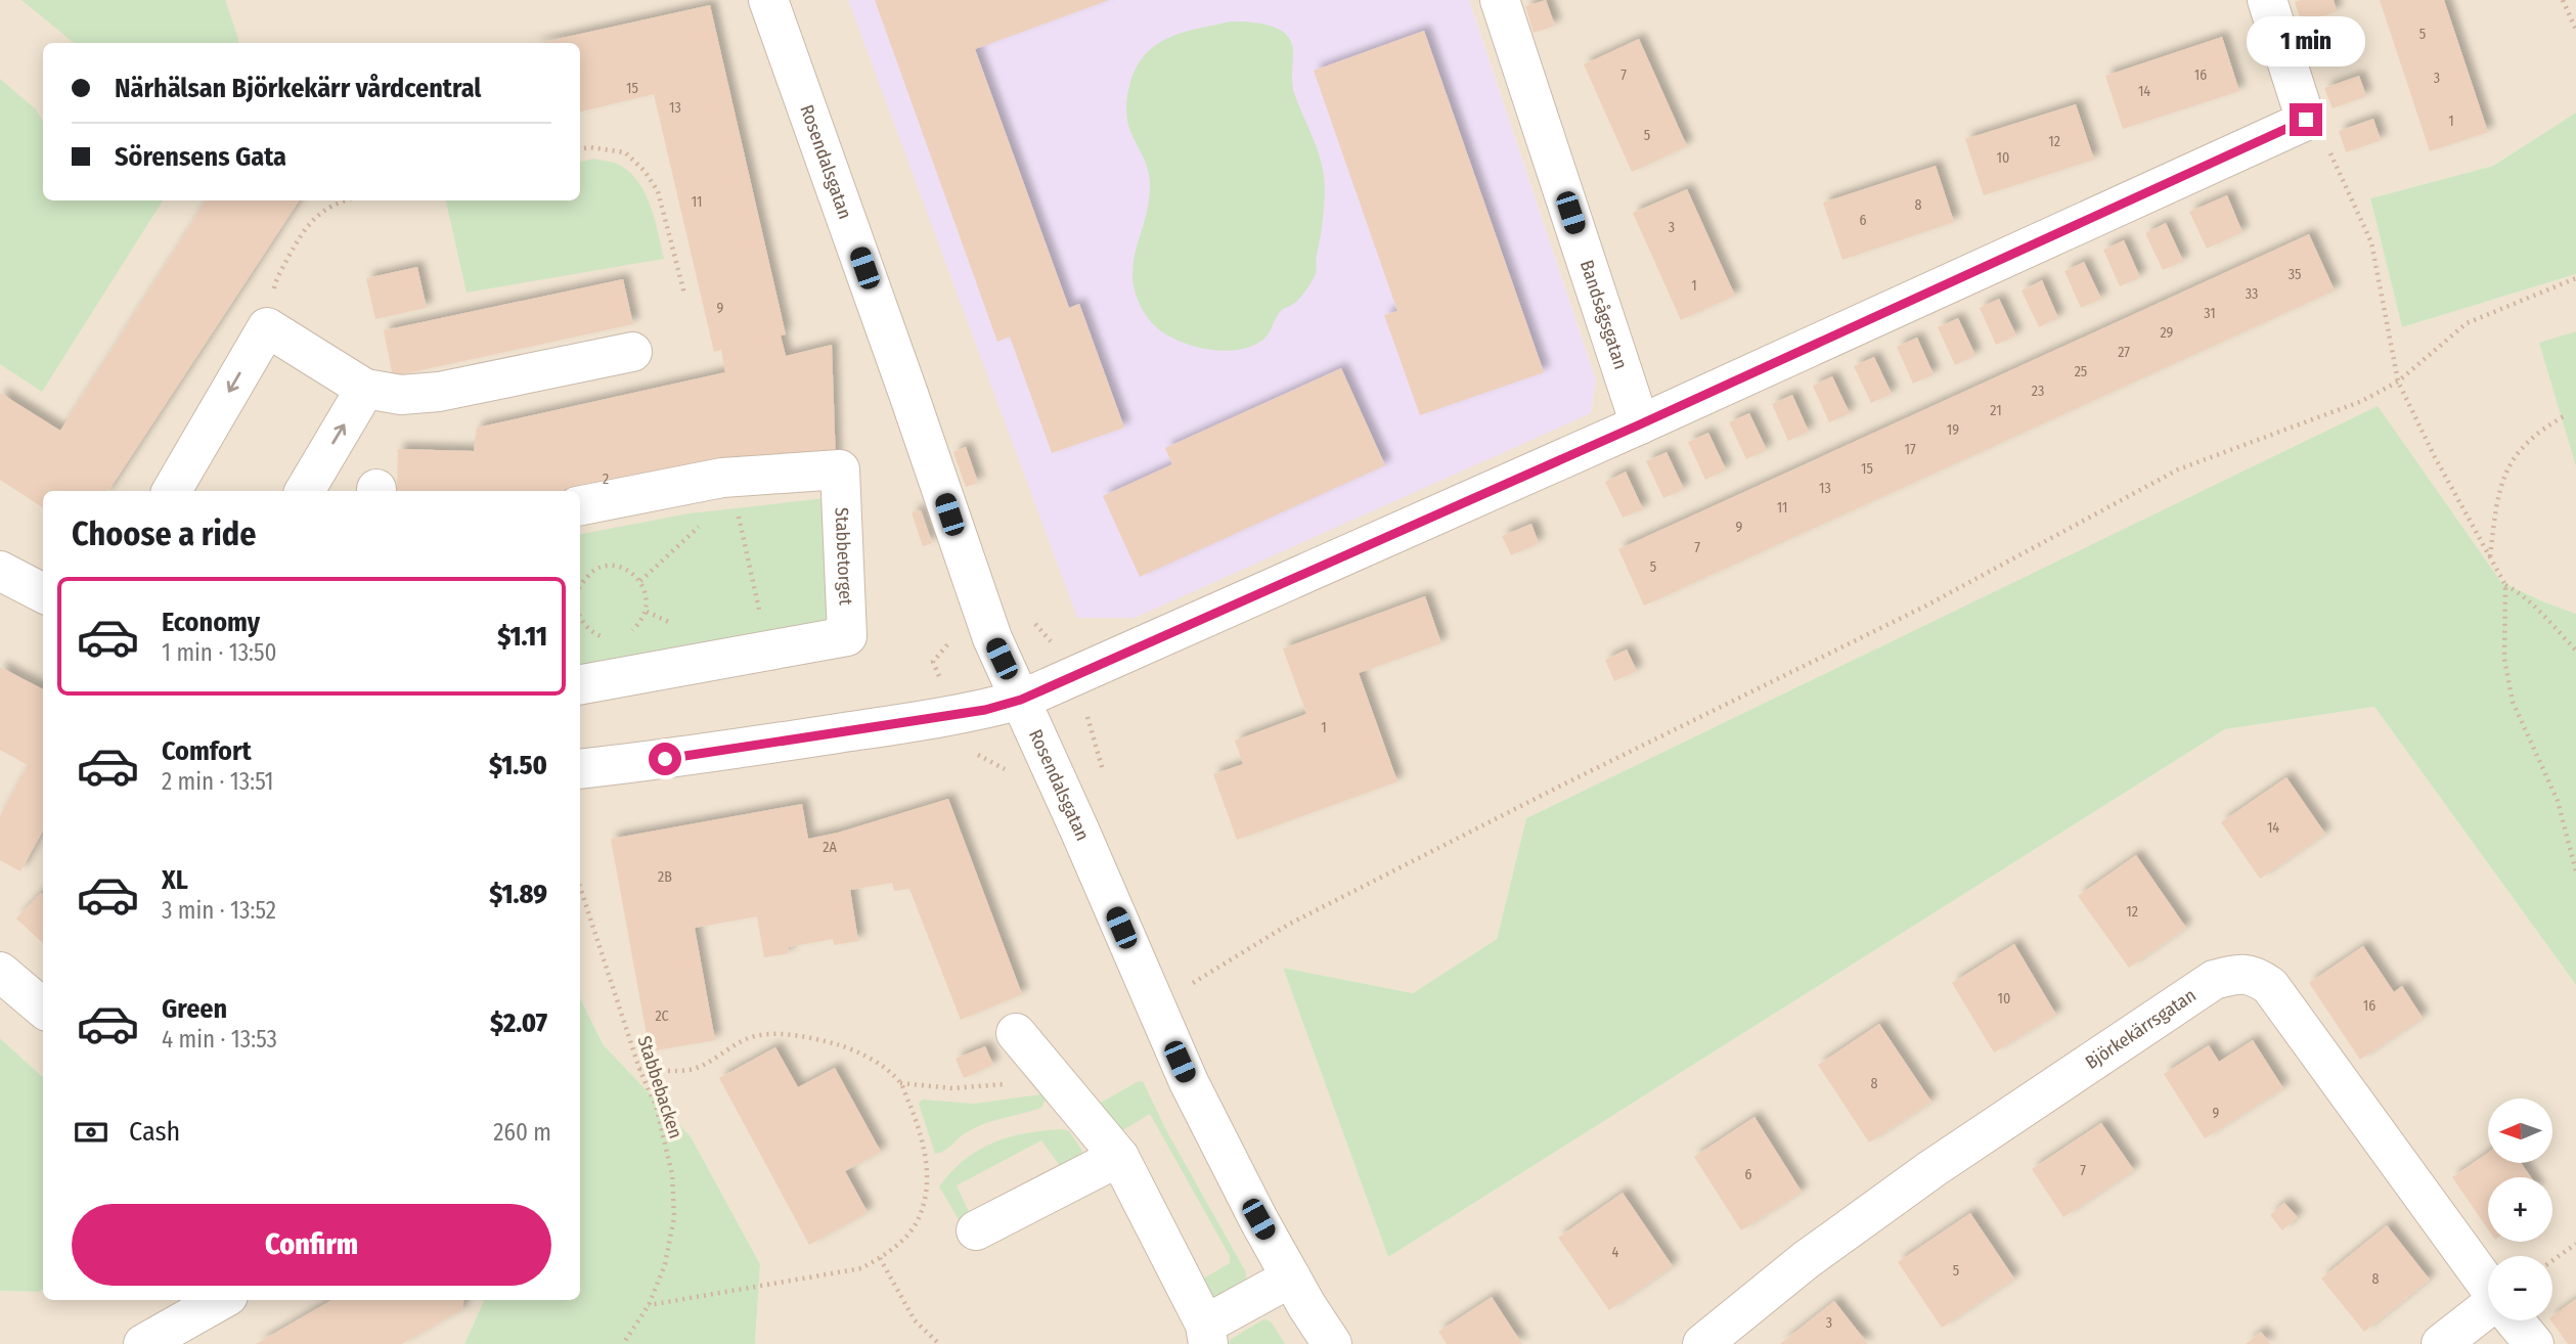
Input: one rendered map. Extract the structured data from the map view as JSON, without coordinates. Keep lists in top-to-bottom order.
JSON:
{
  "streets": {
    "street": [
      "Rosendalsgatan",
      "Bandsågsgatan",
      "Stabbetorget",
      "Björkekärrsgatan"
    ],
    "path": ["Stabbebacken"]
  },
  "house_numbers": [
    "5",
    "7",
    "16",
    "3",
    "15",
    "14",
    "13",
    "1",
    "5",
    "12",
    "10",
    "11",
    "8",
    "6",
    "3",
    "35",
    "1",
    "33",
    "9",
    "31",
    "29",
    "27",
    "25",
    "23",
    "21",
    "19",
    "17",
    "15",
    "2",
    "13",
    "11",
    "9",
    "7",
    "5",
    "1",
    "14",
    "2A",
    "2B",
    "12",
    "10",
    "16",
    "2C",
    "8",
    "9",
    "7",
    "6",
    "4",
    "5",
    "8",
    "3"
  ],
  "north": "left",
  "page": {
    "bubble": "1 min",
    "banner": ["Närhälsan Björkekärr vårdcentral", "Sörensens Gata"],
    "heading": "Choose a ride",
    "list": [
      {
        "name": "Economy",
        "note": "1 min · 13:50",
        "value": "$1.11"
      },
      {
        "name": "Comfort",
        "note": "2 min · 13:51",
        "value": "$1.50"
      },
      {
        "name": "XL",
        "note": "3 min · 13:52",
        "value": "$1.89"
      },
      {
        "name": "Green",
        "note": "4 min · 13:53",
        "value": "$2.07"
      }
    ],
    "pay": ["Cash", "260 m"],
    "map_buttons": ["+", "−"],
    "buttons": "Confirm"
  }
}
